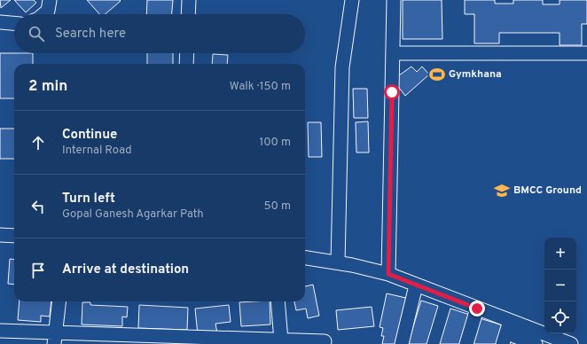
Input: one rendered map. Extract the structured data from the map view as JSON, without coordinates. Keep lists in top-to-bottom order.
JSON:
{
  "places": {
    "sports": ["Gymkhana"],
    "school or university": ["BMCC Ground"]
  },
  "page": {
    "search": "Search here",
    "heading": ["2 min", "Walk · 150 m"],
    "list": [
      ["Continue", "Internal Road", "100 m"],
      ["Turn left", "Gopal Ganesh Agarkar Path", "50 m"],
      "Arrive at destination"
    ],
    "map_buttons": ["+", "−"]
  }
}
